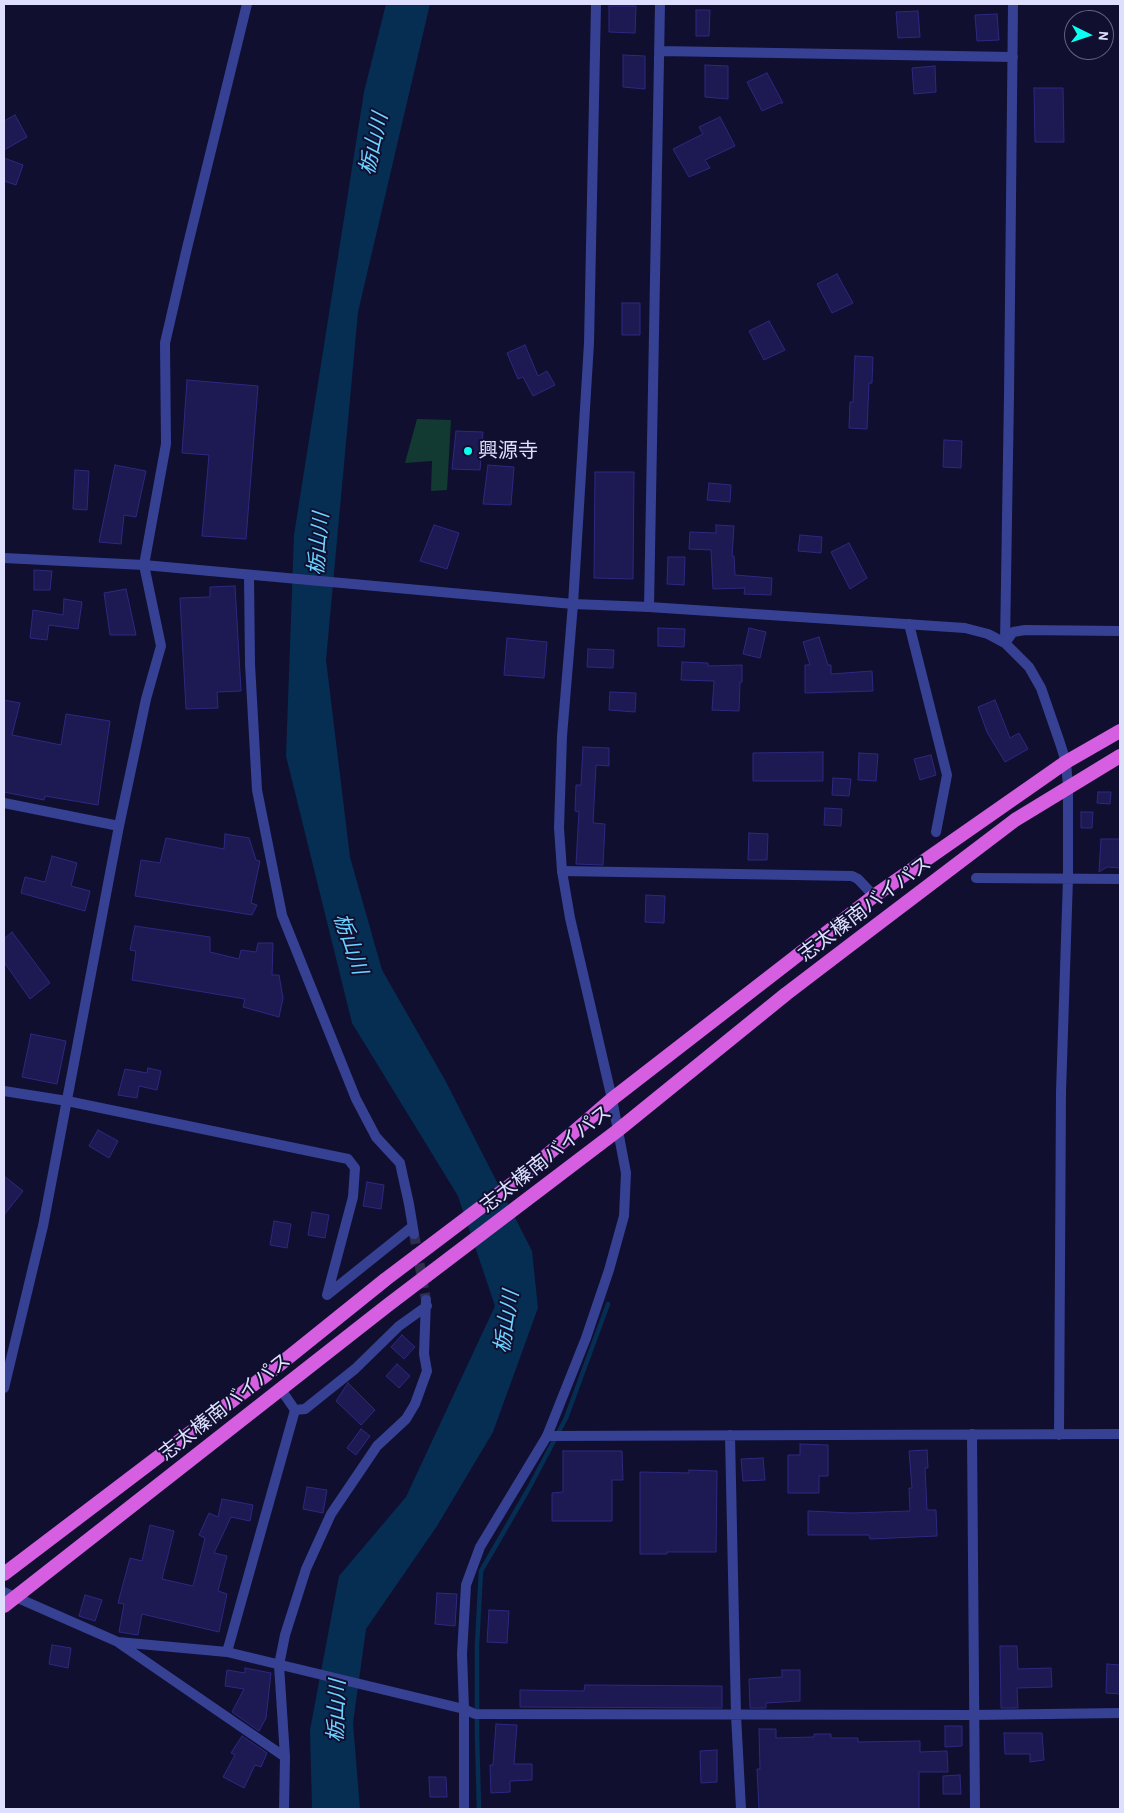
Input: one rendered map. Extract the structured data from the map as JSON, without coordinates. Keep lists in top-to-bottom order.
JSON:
{
  "streets": {
    "highway": ["志太榛南バイパス"]
  },
  "water": ["栃山川"],
  "places": ["興源寺"],
  "north": "right"
}
